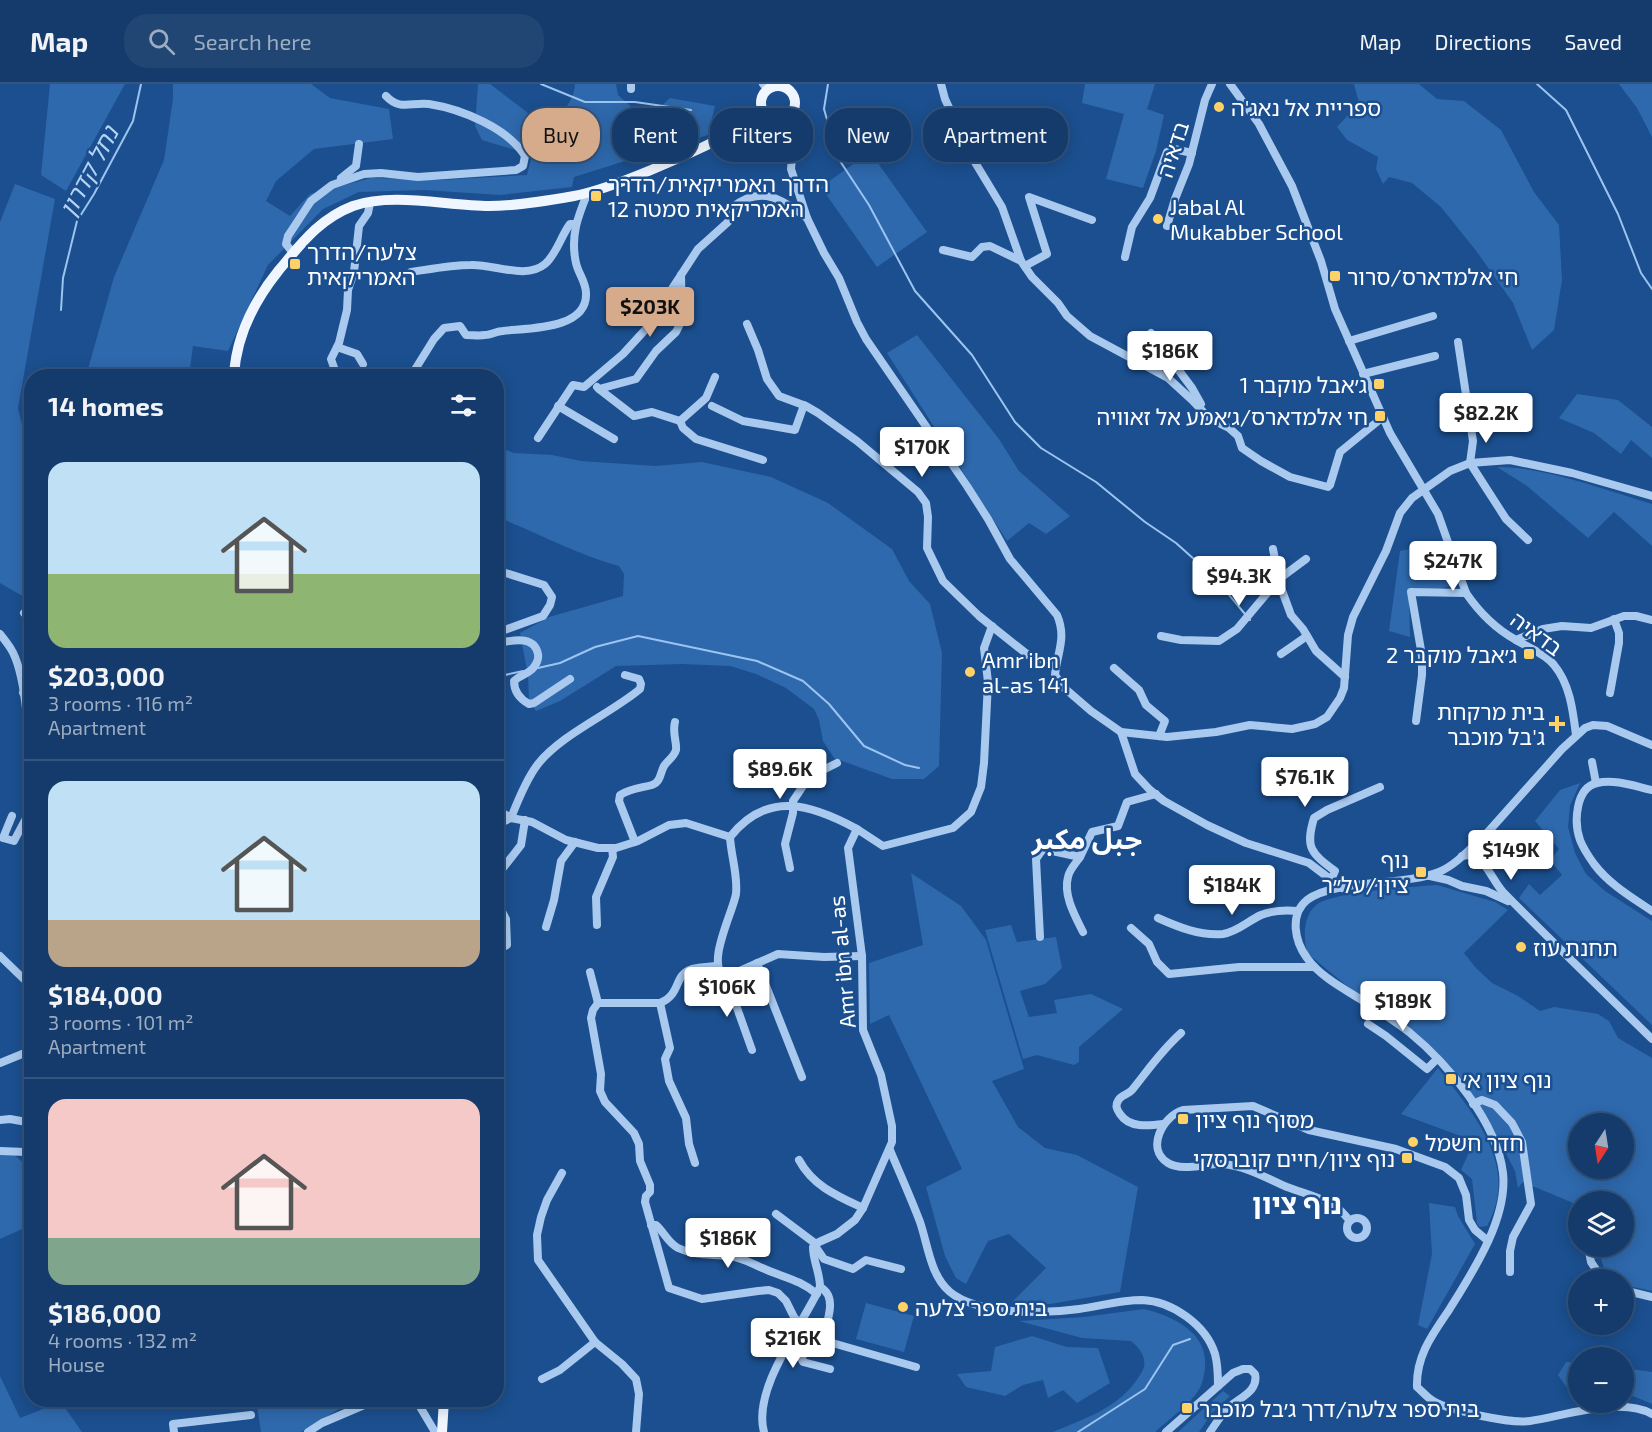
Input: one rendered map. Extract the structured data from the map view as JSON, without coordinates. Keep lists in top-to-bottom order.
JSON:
{
  "streets": {
    "street": ["בדאיה", "Amr ibn al-as"]
  },
  "districts": ["جبل مكبر", "נוף ציון"],
  "water": ["נחל קדרון"],
  "places": {
    "other": [
      "ספריית אל נאג'ה",
      "Jabal Al Mukabber School",
      "Amr ibn al-as 141",
      "תחנת עוז",
      "חדר חשמל",
      "בית ספר צלעה"
    ],
    "transit": [
      "הדרך האמריקאית/הדרך האמריקאית סמטה 12",
      "צלעה/הדרך האמריקאית",
      "חי אלמדארס/סרור",
      "ג׳אבל מוקבר 1",
      "חי אלמדארס/ג׳אמע אל זאוויה",
      "ג׳אבל מוקבר 2",
      "נוף ציון/על״ר",
      "נוף ציון א׳",
      "מסוף נוף ציון",
      "נוף ציון/חיים קוברסקי",
      "בית ספר צלעה/דרך ג׳בל מוכבר"
    ],
    "health": ["בית מרקחת ג'בל מוכבר"]
  },
  "north": "bottom",
  "page": {
    "header": "Map",
    "search": "Search here",
    "nav": ["Map", "Directions", "Saved"],
    "chip": [
      "Buy",
      "Rent",
      "Filters",
      "New",
      "Apartment"
    ],
    "price": [
      "$203K",
      "$186K",
      "$82.2K",
      "$170K",
      "$247K",
      "$94.3K",
      "$89.6K",
      "$76.1K",
      "$149K",
      "$184K",
      "$106K",
      "$189K",
      "$186K",
      "$216K"
    ],
    "heading": "14 homes",
    "list": [
      {
        "name": "$203,000",
        "note": "3 rooms · 116 m² · Apartment"
      },
      {
        "name": "$184,000",
        "note": "3 rooms · 101 m² · Apartment"
      },
      {
        "name": "$186,000",
        "note": "4 rooms · 132 m² · House"
      }
    ],
    "map_buttons": ["+", "−"]
  }
}
